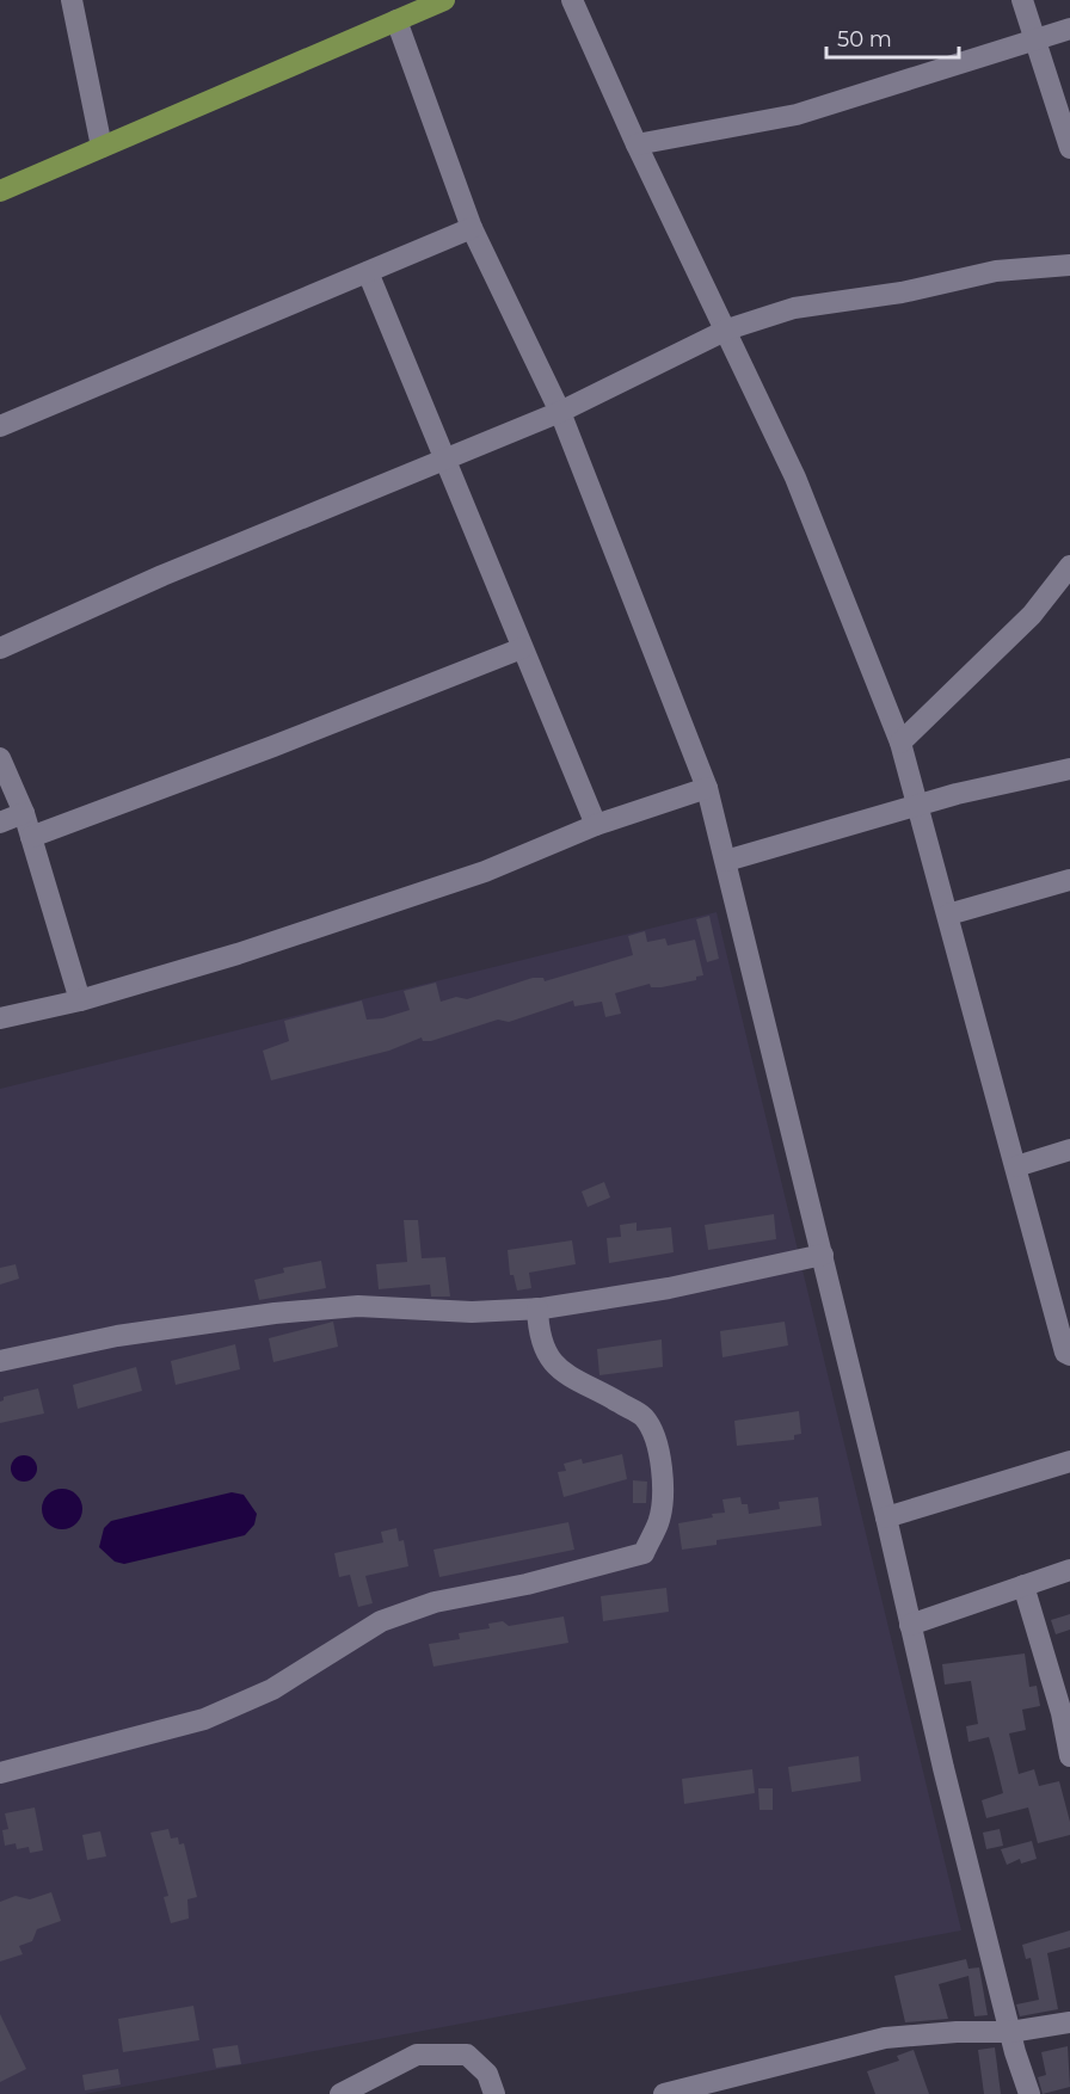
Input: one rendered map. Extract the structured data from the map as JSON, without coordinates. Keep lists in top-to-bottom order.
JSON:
{
  "scale_bar": "50 m"
}
